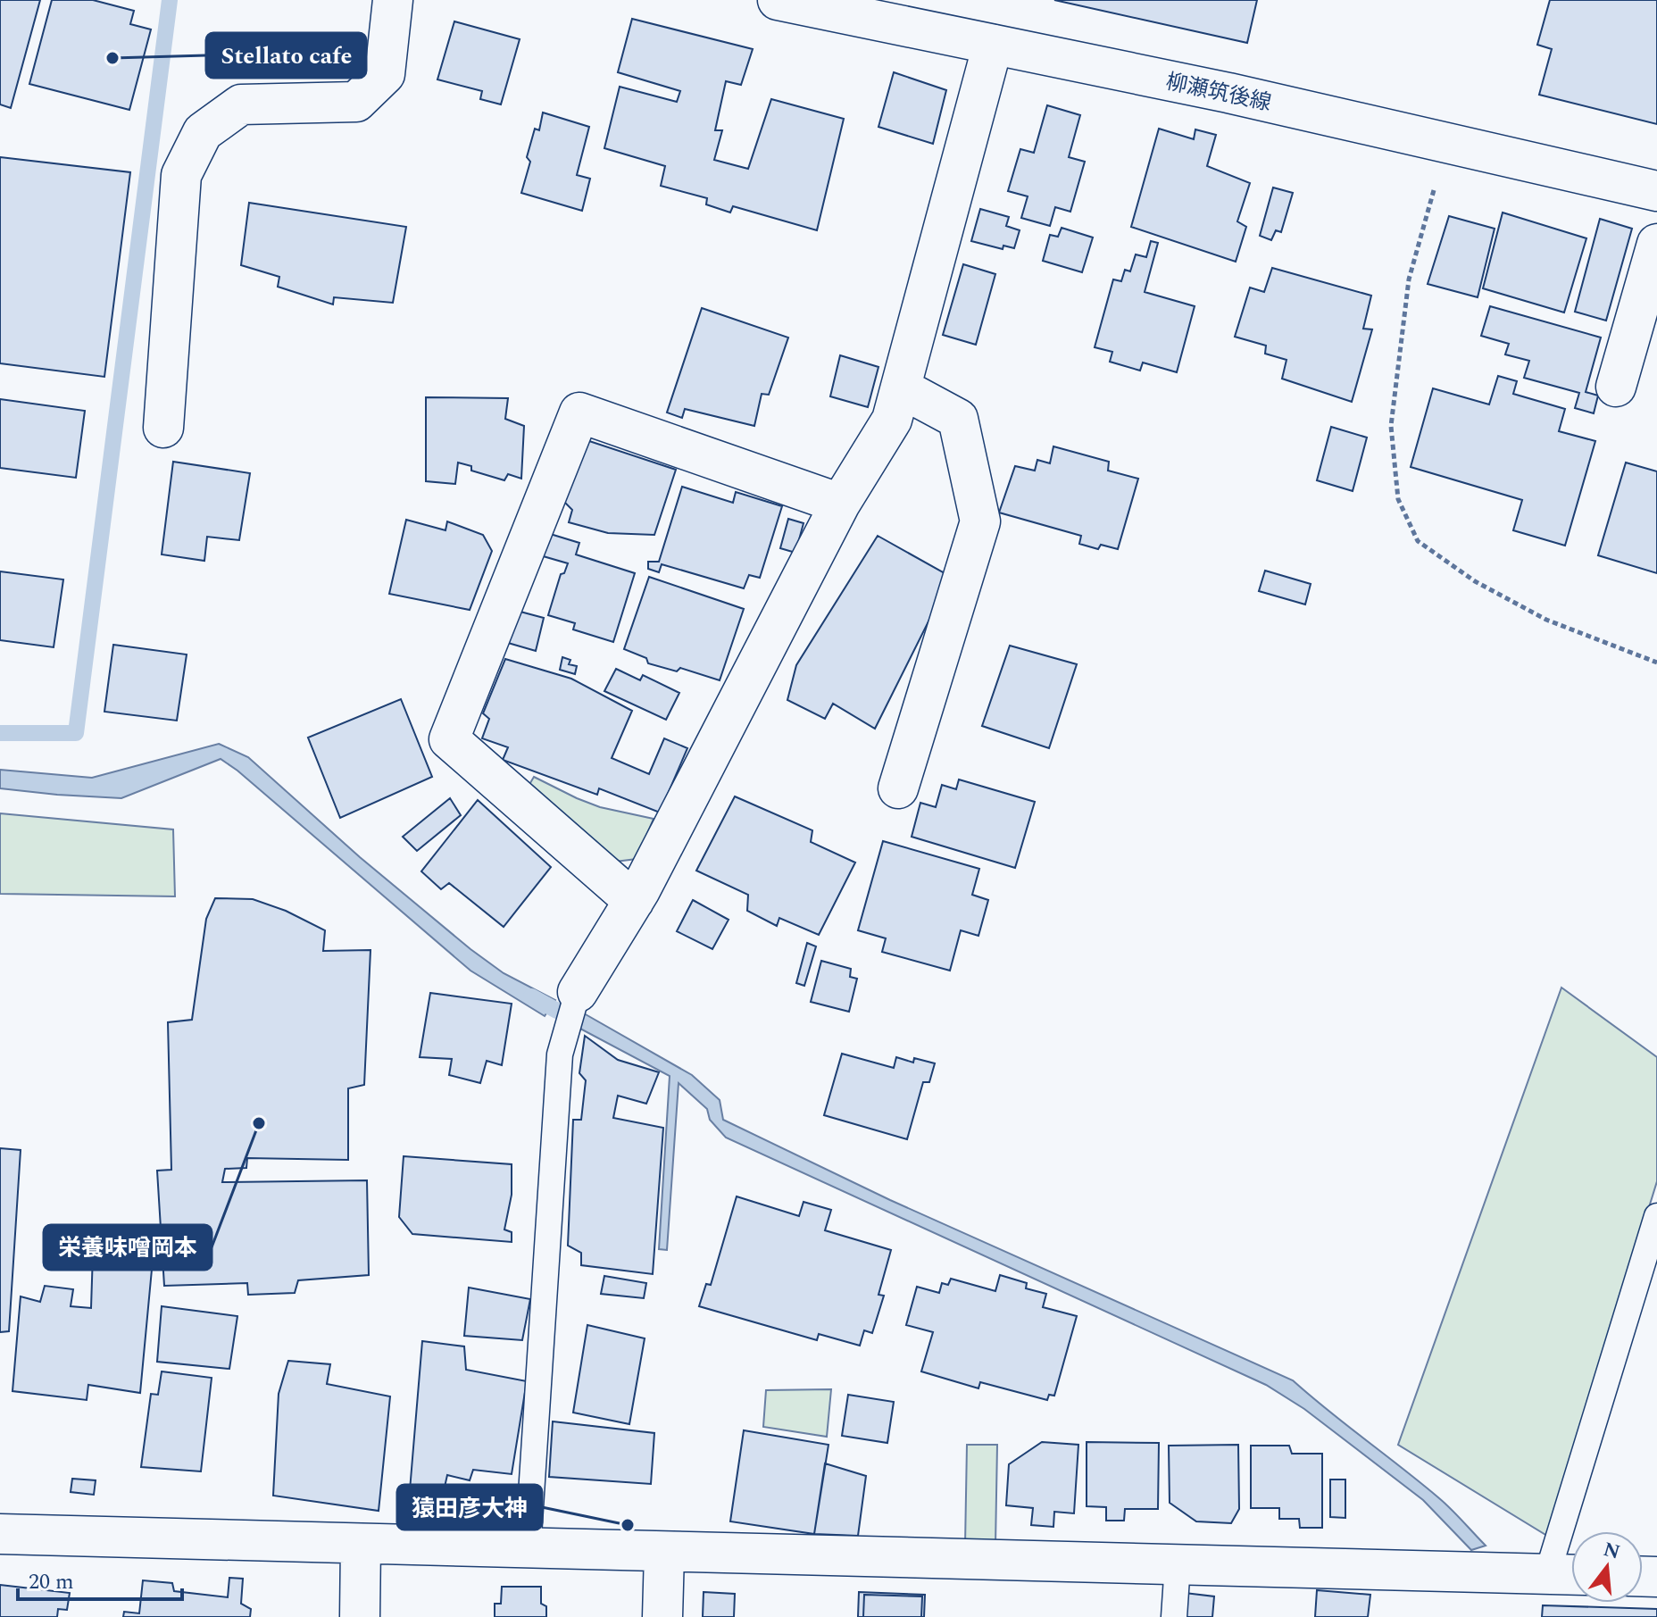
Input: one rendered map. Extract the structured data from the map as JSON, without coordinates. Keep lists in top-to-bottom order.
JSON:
{
  "streets": {
    "street": ["柳瀬筑後線"]
  },
  "places": ["Stellato cafe", "栄養味噌岡本", "猿田彦大神"],
  "scale_bar": "20 m",
  "north": "top"
}
